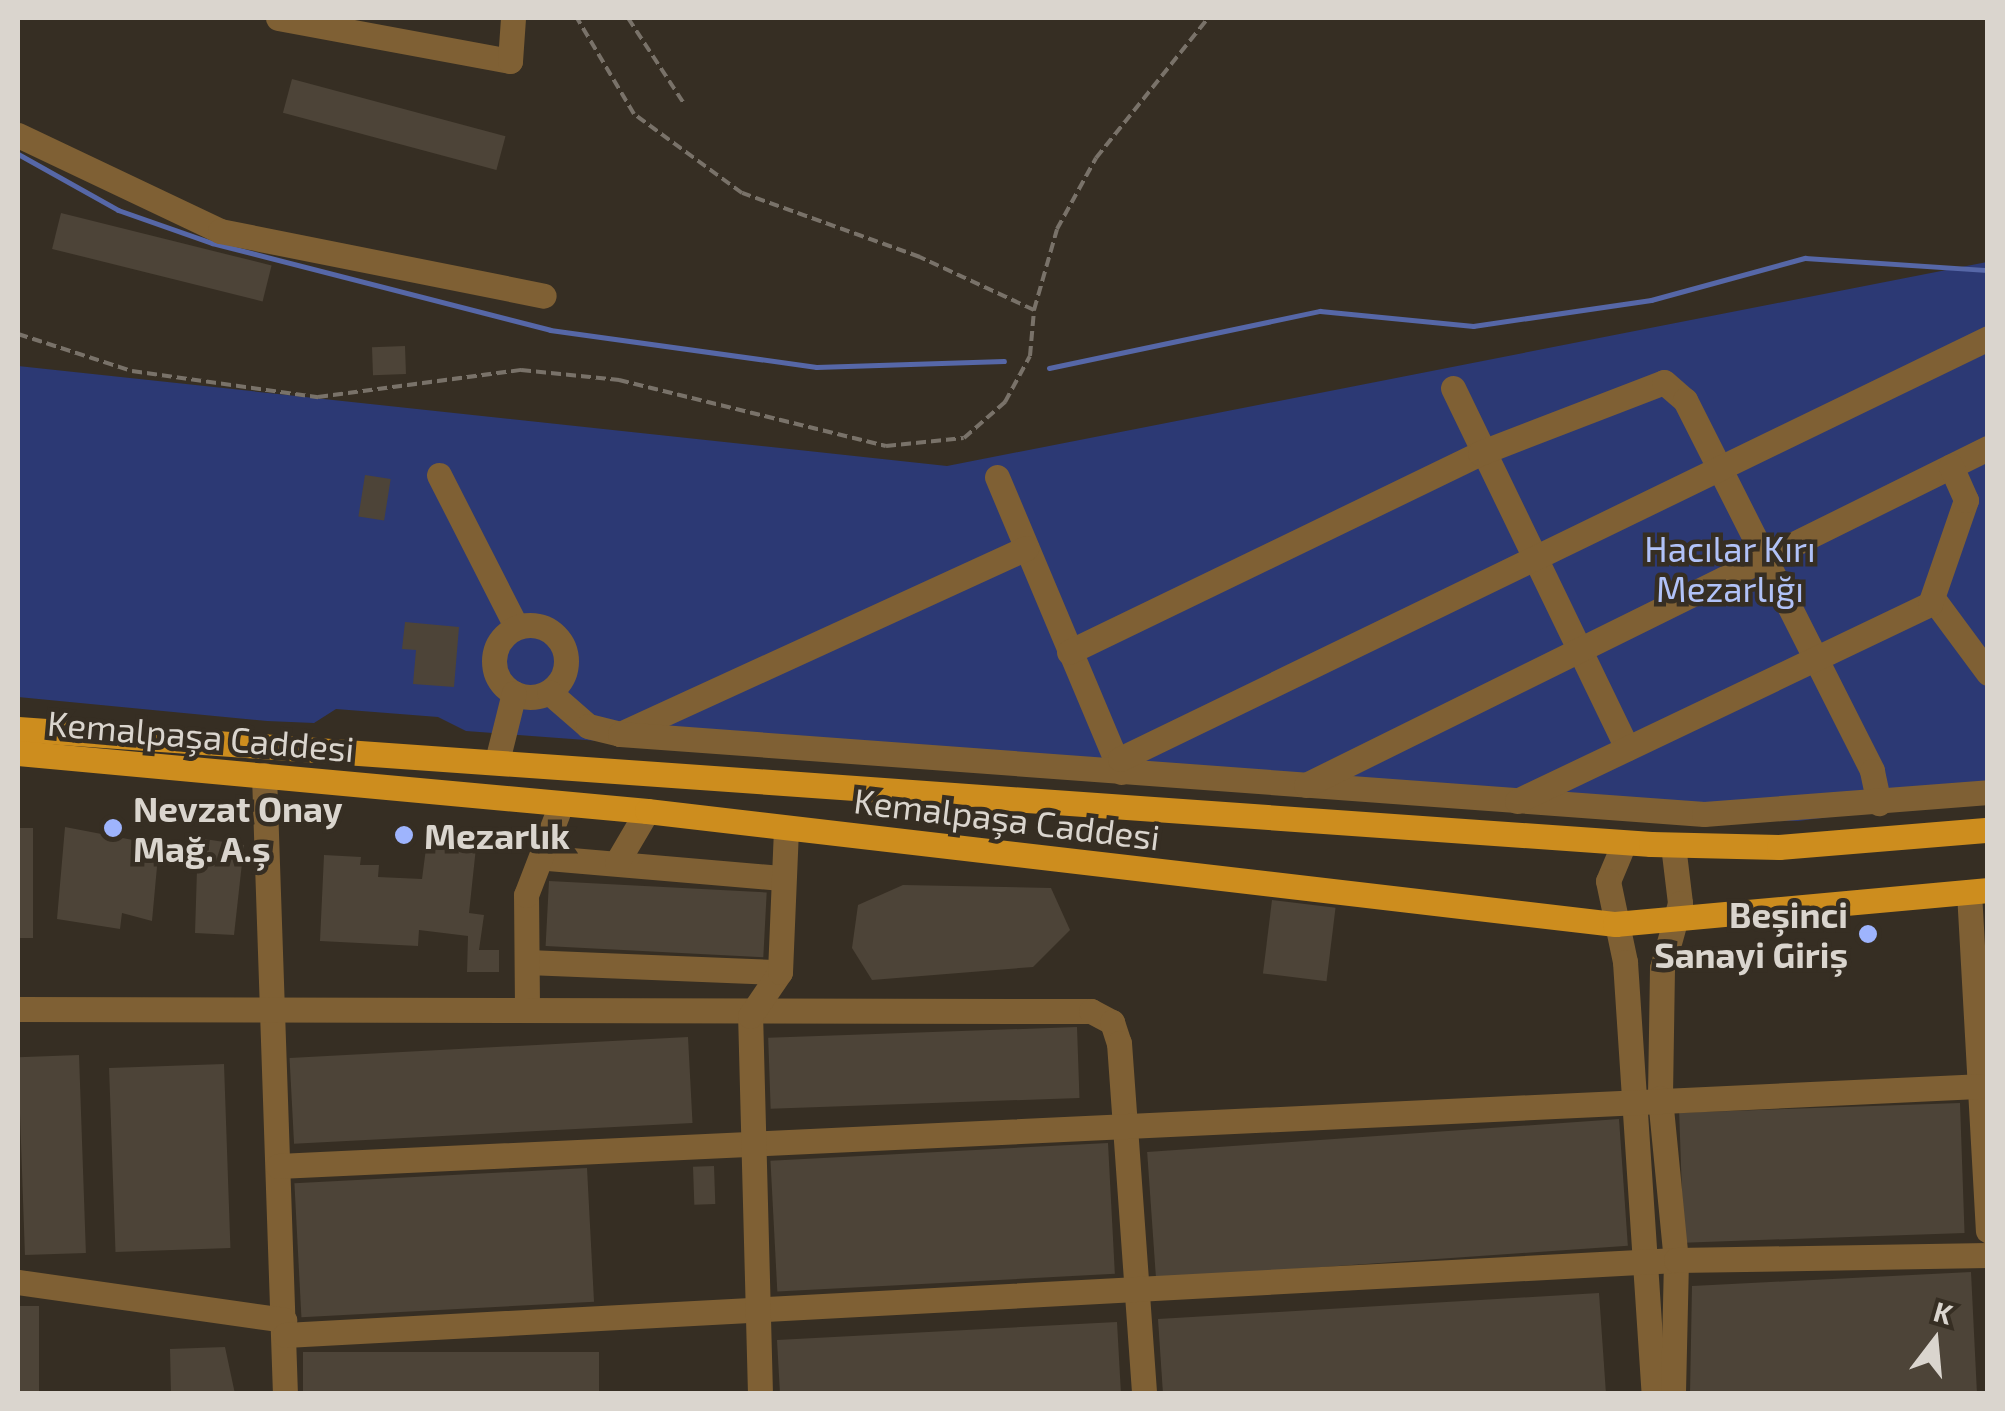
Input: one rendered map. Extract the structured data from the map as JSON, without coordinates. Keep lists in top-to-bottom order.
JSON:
{
  "streets": {
    "main road": ["Kemalpaşa Caddesi"]
  },
  "parks": ["Hacılar Kırı Mezarlığı"],
  "places": ["Nevzat Onay Mağ. A.ş", "Mezarlık", "Beşinci Sanayi Giriş"],
  "north": "top"
}
